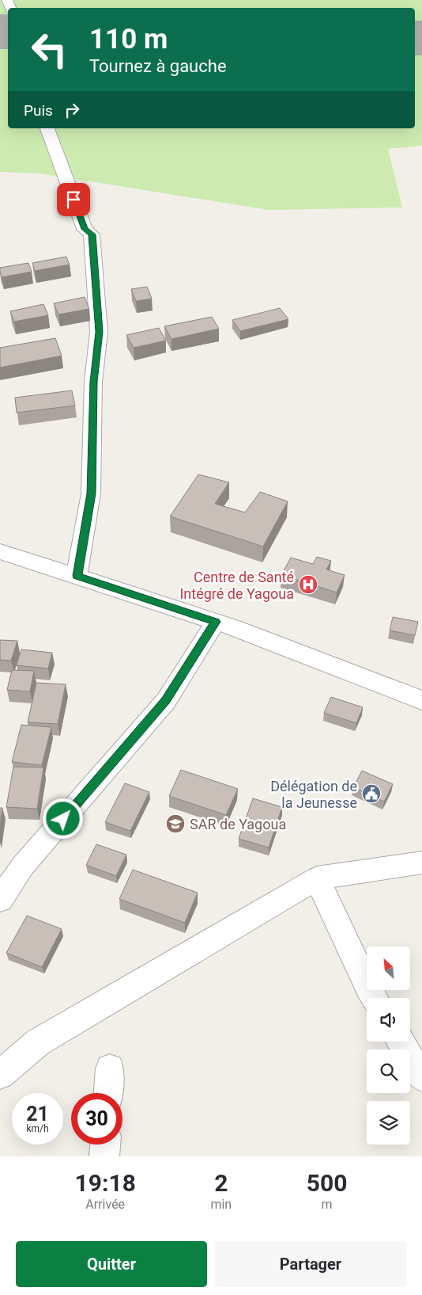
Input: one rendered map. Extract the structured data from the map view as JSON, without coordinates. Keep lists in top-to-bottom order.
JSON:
{
  "places": {
    "hospital": ["Centre de Santé Intégré de Yagoua"],
    "public building": ["Délégation de la Jeunesse"],
    "school or university": ["SAR de Yagoua"]
  },
  "north": "top left",
  "page": {
    "turn": ["110 m", "Tournez à gauche"],
    "then": "Puis",
    "speed": "21 km/h",
    "limit": "30",
    "eta": [
      "19:18",
      "Arrivée",
      "2",
      "min",
      "500",
      "m"
    ],
    "buttons": ["Quitter", "Partager"]
  }
}
